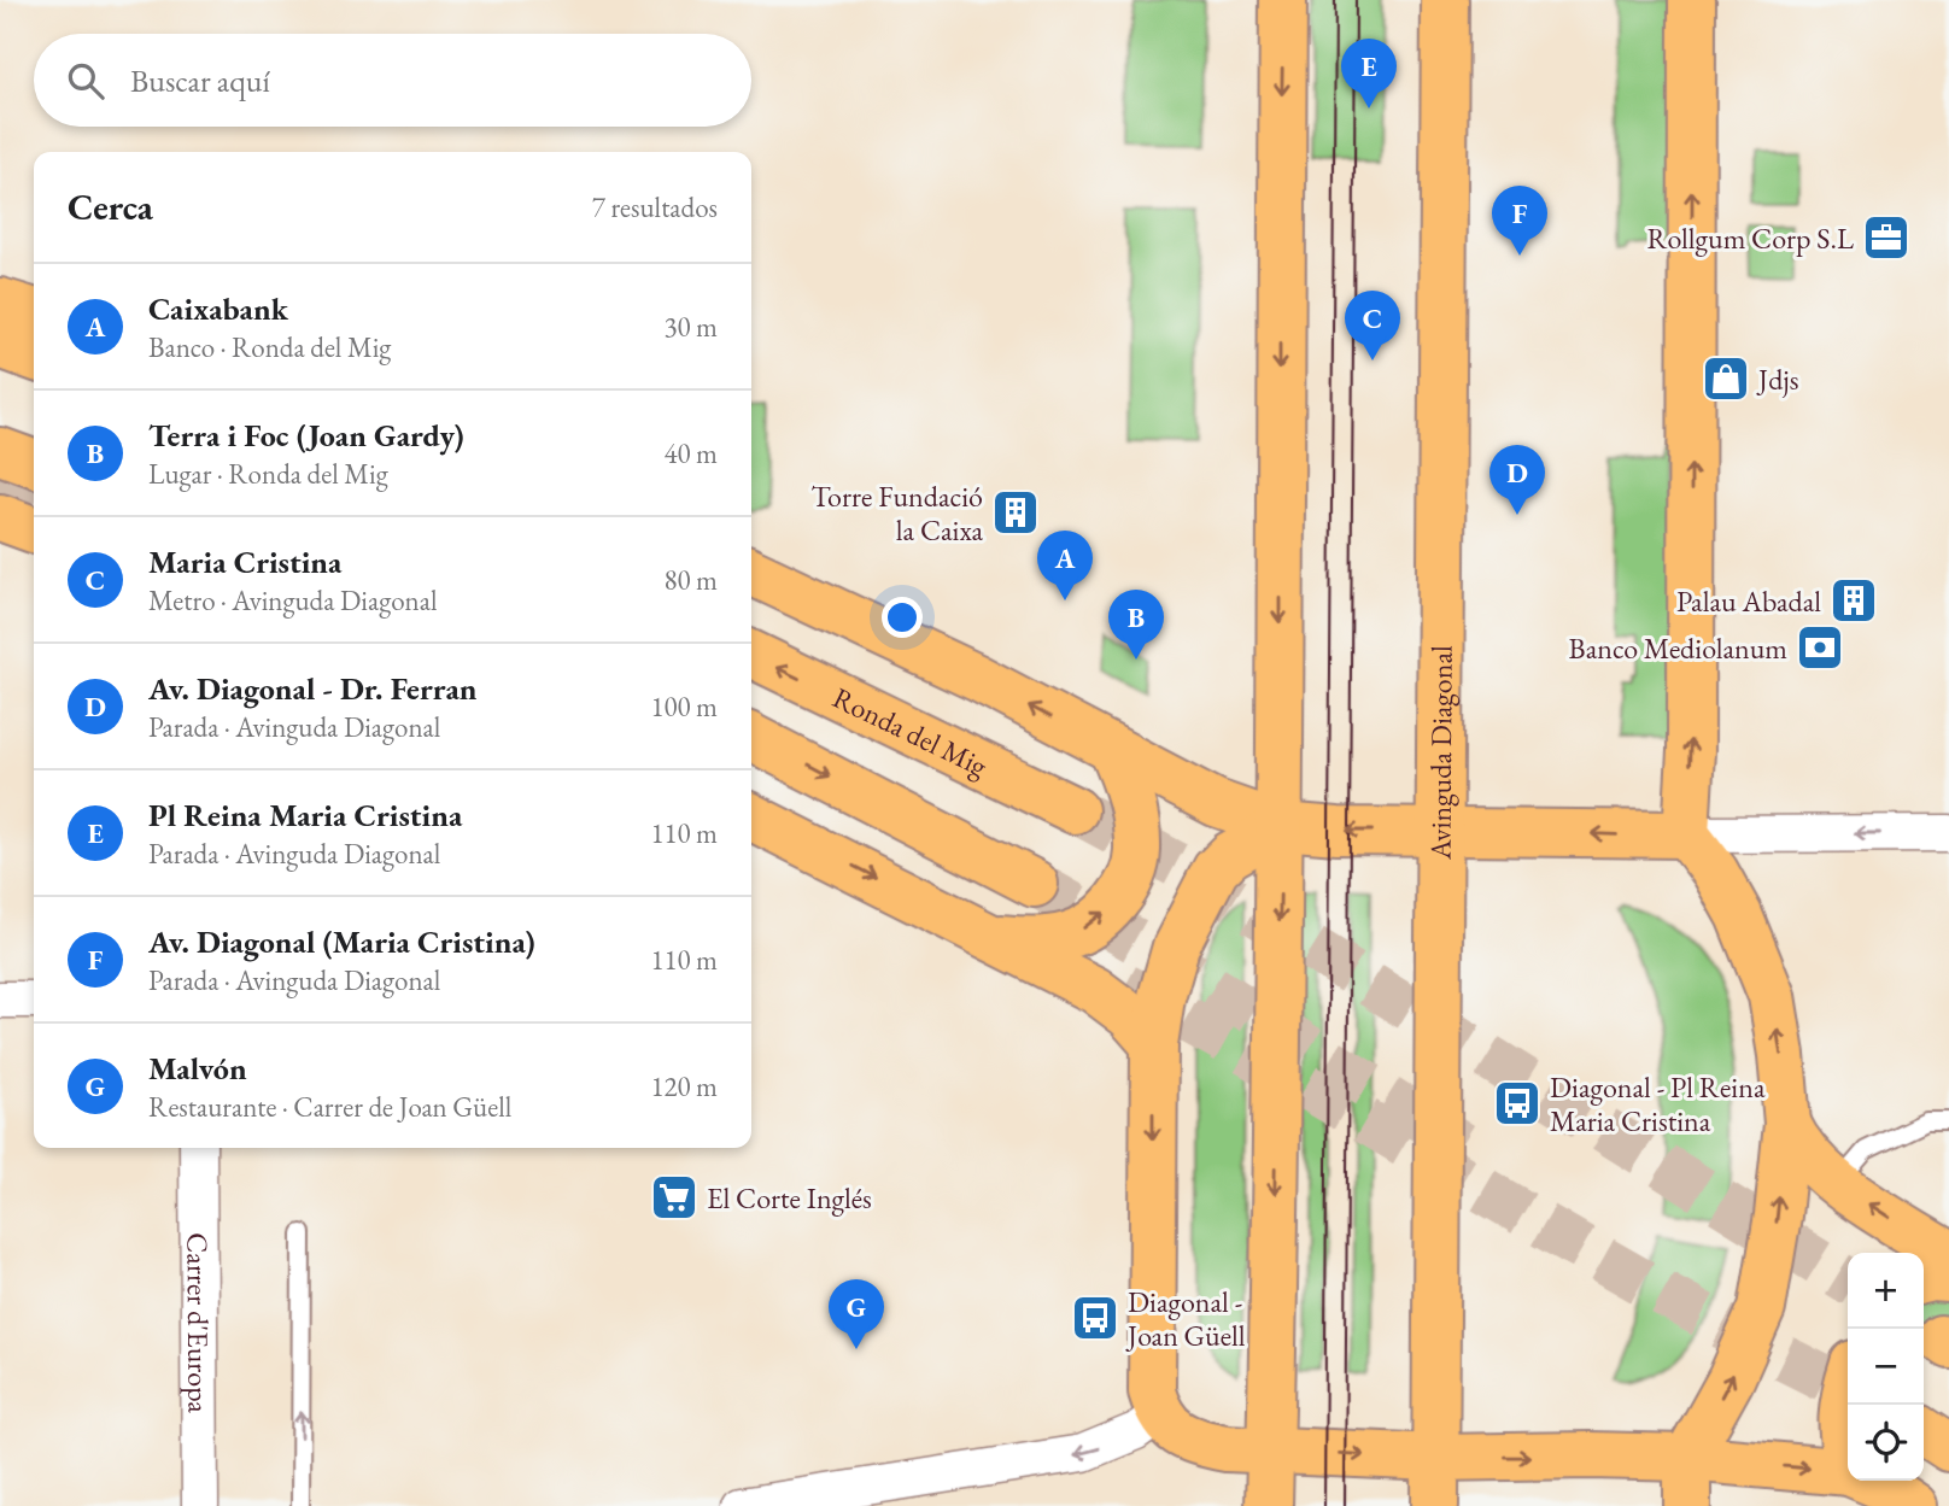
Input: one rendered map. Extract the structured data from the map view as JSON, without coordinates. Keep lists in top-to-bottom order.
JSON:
{
  "streets": {
    "main road": ["Ronda del Mig", "Avinguda Diagonal"],
    "street": ["Carrer d'Europa"]
  },
  "places": {
    "office": ["Rollgum Corp S.L"],
    "shop": ["Jdjs"],
    "building": ["Torre Fundació la Caixa", "Palau Abadal"],
    "bank": ["Banco Mediolanum"],
    "bus stop": ["Diagonal - Pl Reina Maria Cristina", "Diagonal - Joan Güell"],
    "supermarket": ["El Corte Inglés"]
  },
  "page": {
    "search": "Buscar aquí",
    "pins": [
      "E",
      "F",
      "C",
      "D",
      "A",
      "B",
      "G"
    ],
    "heading": ["Cerca", "7 resultados"],
    "list": [
      {
        "mark": "A",
        "name": "Caixabank",
        "note": "Banco · Ronda del Mig",
        "value": "30 m"
      },
      {
        "mark": "B",
        "name": "Terra i Foc (Joan Gardy)",
        "note": "Lugar · Ronda del Mig",
        "value": "40 m"
      },
      {
        "mark": "C",
        "name": "Maria Cristina",
        "note": "Metro · Avinguda Diagonal",
        "value": "80 m"
      },
      {
        "mark": "D",
        "name": "Av. Diagonal - Dr. Ferran",
        "note": "Parada · Avinguda Diagonal",
        "value": "100 m"
      },
      {
        "mark": "E",
        "name": "Pl Reina Maria Cristina",
        "note": "Parada · Avinguda Diagonal",
        "value": "110 m"
      },
      {
        "mark": "F",
        "name": "Av. Diagonal (Maria Cristina)",
        "note": "Parada · Avinguda Diagonal",
        "value": "110 m"
      },
      {
        "mark": "G",
        "name": "Malvón",
        "note": "Restaurante · Carrer de Joan Güell",
        "value": "120 m"
      }
    ],
    "map_buttons": ["+", "−"]
  }
}
